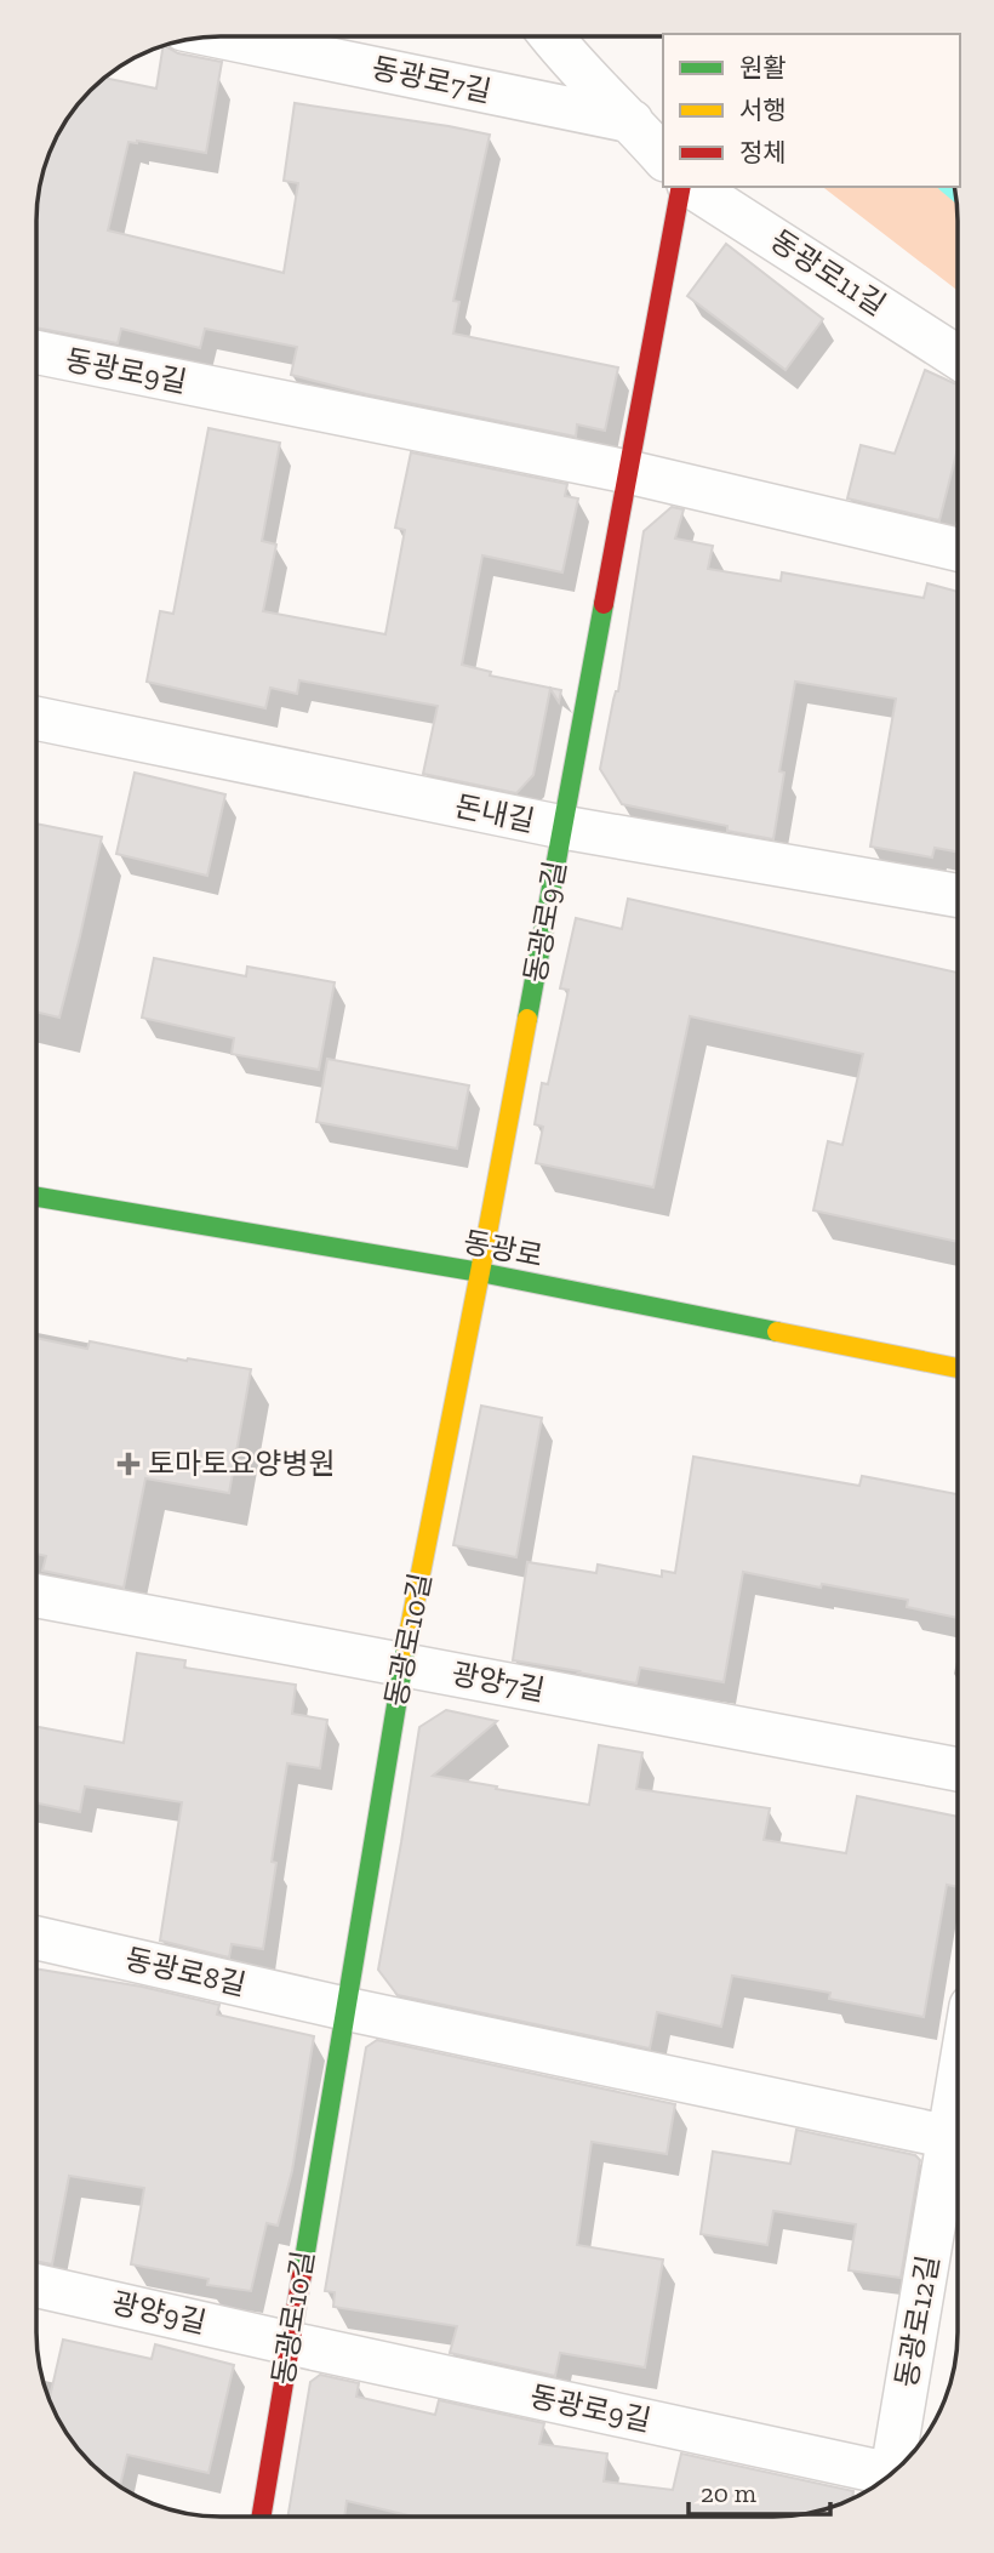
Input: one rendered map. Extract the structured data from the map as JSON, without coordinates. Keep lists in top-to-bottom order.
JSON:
{
  "streets": {
    "street": [
      "동광로7길",
      "동광로11길",
      "동광로9길",
      "돈내길",
      "동광로",
      "동광로10길",
      "광양7길",
      "동광로8길",
      "광양9길",
      "동광로12길"
    ]
  },
  "crossings": [
    ["동광로9길", "돈내길"],
    ["동광로9길", "동광로"],
    ["동광로9길", "동광로10길"],
    ["동광로9길", "광양9길"],
    ["동광로", "동광로10길"],
    ["동광로10길", "광양7길"],
    ["동광로10길", "동광로8길"],
    ["동광로10길", "광양9길"]
  ],
  "places": {
    "health": ["토마토요양병원"]
  },
  "legend": ["원활", "서행", "정체"],
  "scale_bar": "20 m"
}
